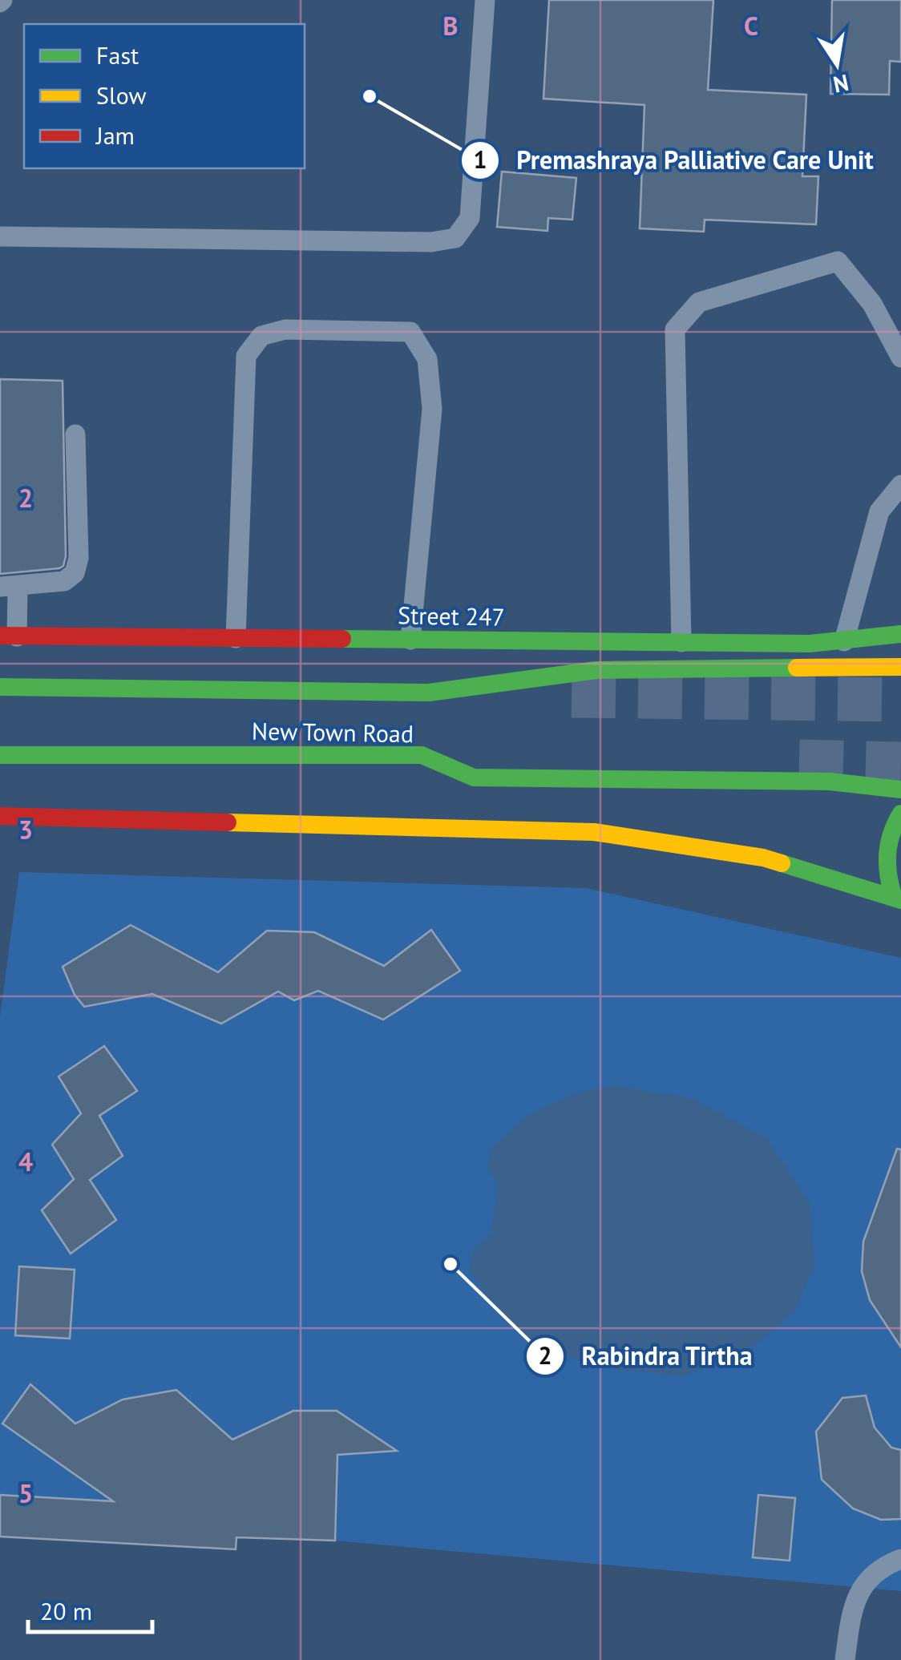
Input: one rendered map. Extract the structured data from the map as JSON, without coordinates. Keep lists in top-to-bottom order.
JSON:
{
  "streets": {
    "main road": ["Street 247", "New Town Road"]
  },
  "places": ["Premashraya Palliative Care Unit", "Rabindra Tirtha"],
  "legend": ["Fast", "Slow", "Jam"],
  "scale_bar": "20 m",
  "north": "bottom",
  "grid": {
    "columns": ["B", "C"],
    "rows": [
      "2",
      "3",
      "4",
      "5"
    ]
  }
}
